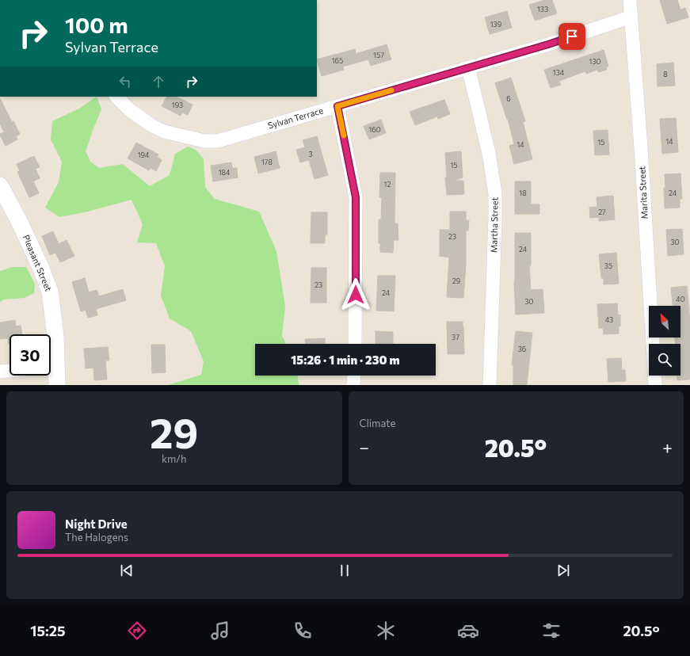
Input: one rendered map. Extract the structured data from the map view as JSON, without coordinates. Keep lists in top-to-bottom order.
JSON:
{
  "streets": {
    "street": [
      "Sylvan Terrace",
      "Marita Street",
      "Martha Street",
      "Pleasant Street"
    ]
  },
  "crossings": [
    ["Sylvan Terrace", "Marita Street"],
    ["Sylvan Terrace", "Martha Street"]
  ],
  "house_numbers": [
    "133",
    "139",
    "157",
    "165",
    "130",
    "134",
    "8",
    "6",
    "193",
    "160",
    "14",
    "15",
    "14",
    "3",
    "194",
    "178",
    "15",
    "184",
    "12",
    "18",
    "24",
    "27",
    "23",
    "30",
    "24",
    "35",
    "29",
    "23",
    "24",
    "40",
    "30",
    "43",
    "37",
    "36"
  ],
  "north": "top left",
  "page": {
    "turn": ["100 m", "Sylvan Terrace"],
    "limit": "30",
    "trip": "15:26 · 1 min · 230 m",
    "tile": [
      ["29", "km/h"],
      "Climate"
    ],
    "heat": ["−", "20.5°", "+"],
    "song": ["Night Drive", "The Halogens"],
    "tabs": ["15:25", "20.5°"]
  }
}
